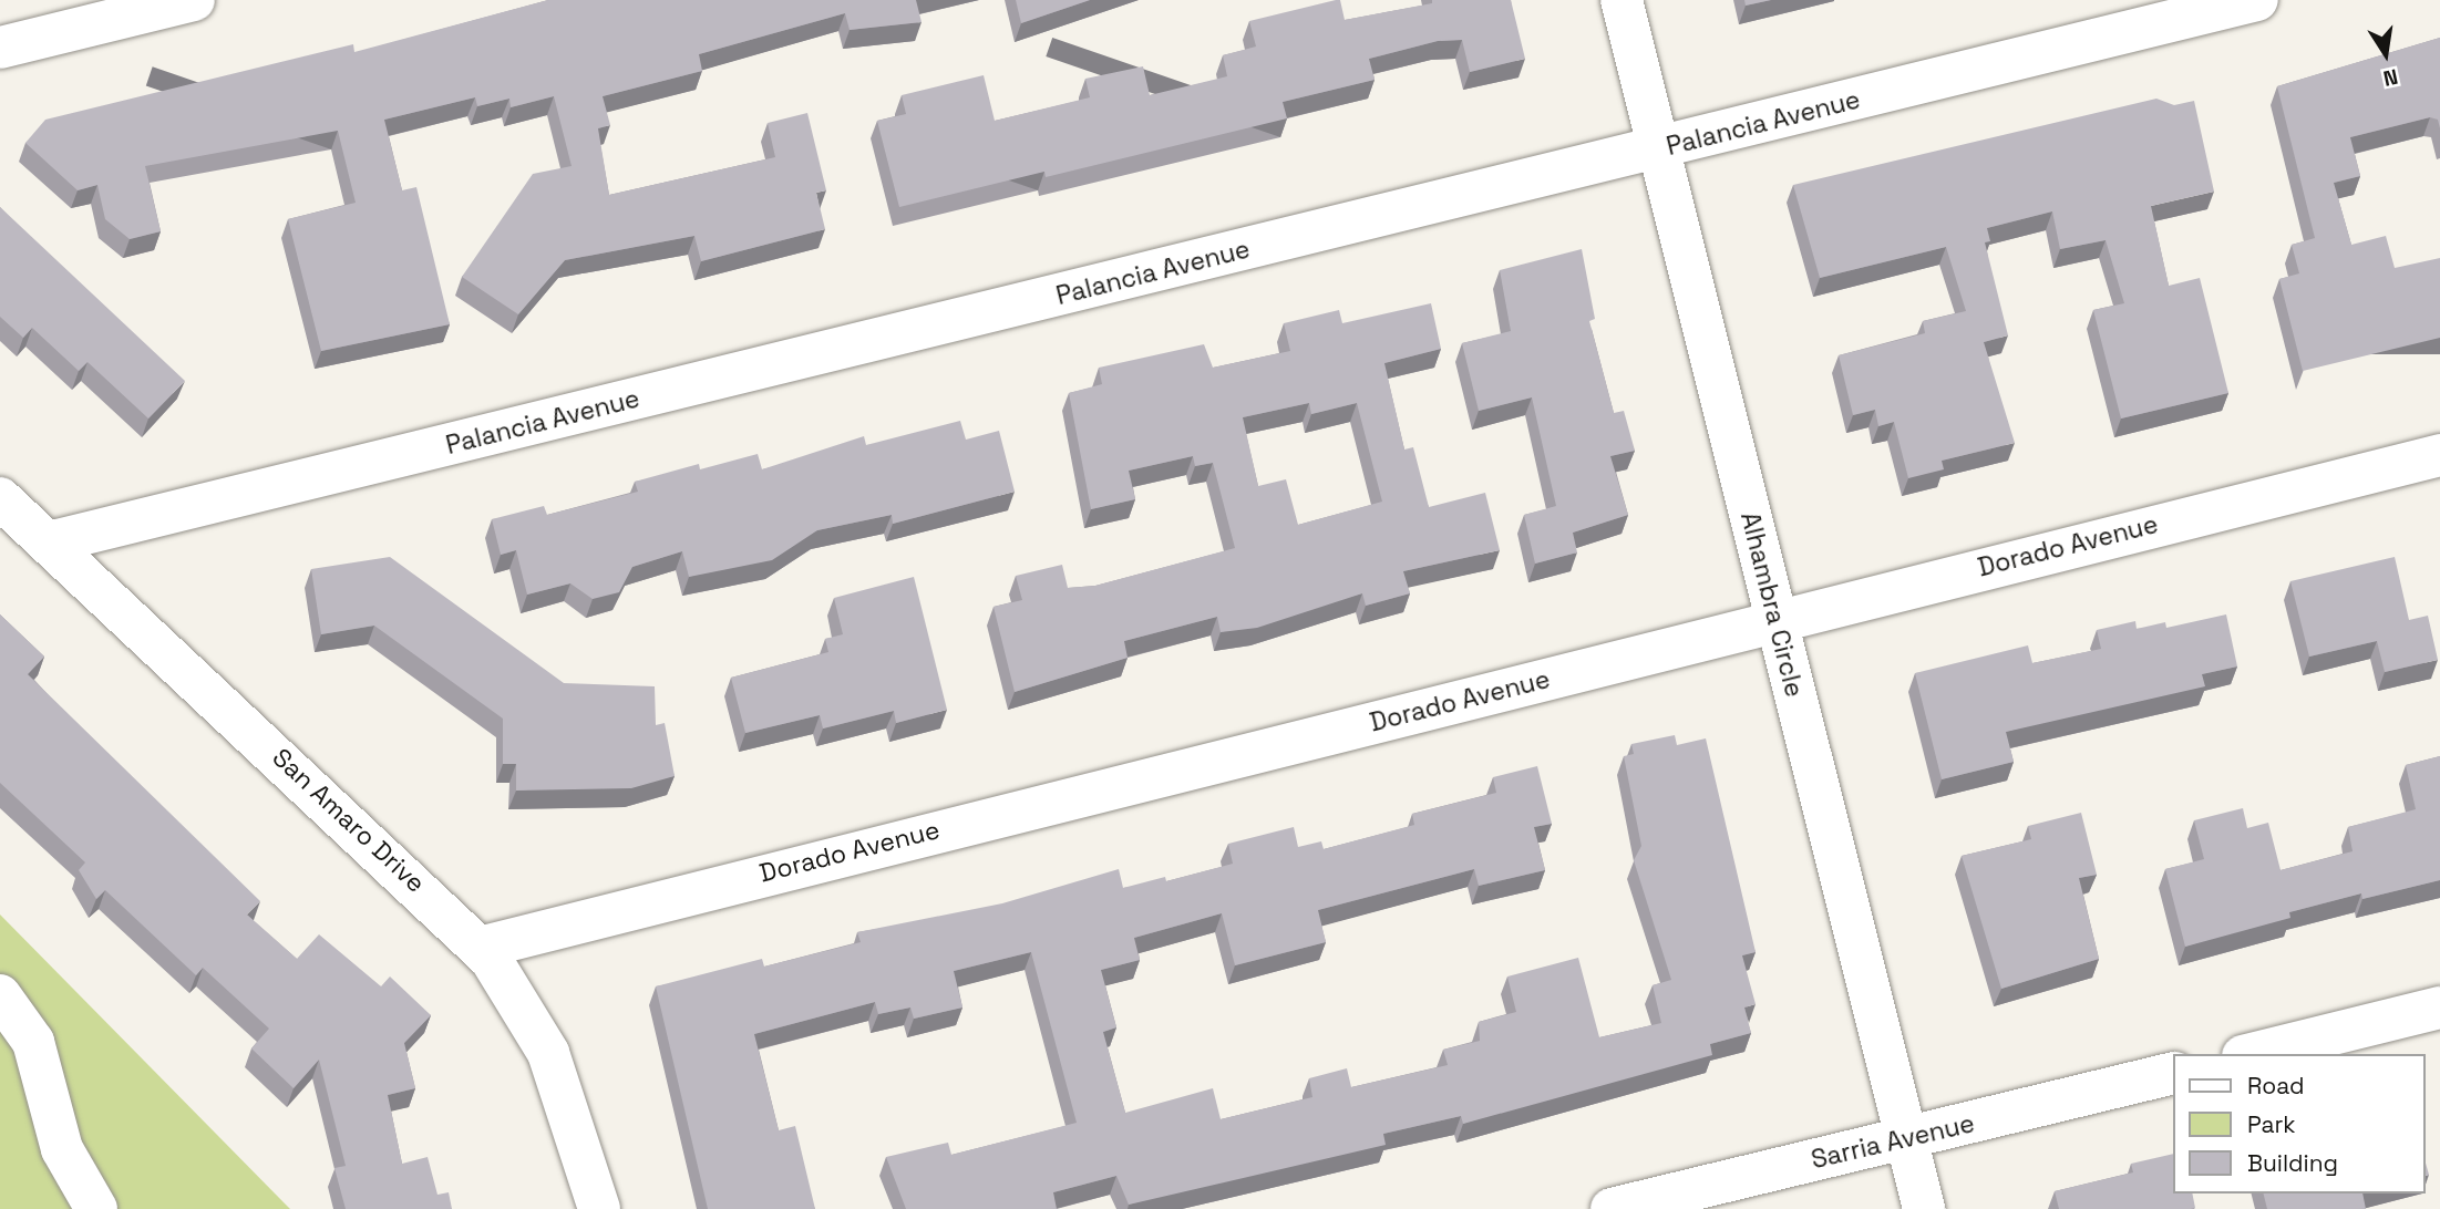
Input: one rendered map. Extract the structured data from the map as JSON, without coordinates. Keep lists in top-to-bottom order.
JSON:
{
  "streets": {
    "street": [
      "Palancia Avenue",
      "Dorado Avenue",
      "Alhambra Circle",
      "San Amaro Drive",
      "Sarria Avenue"
    ]
  },
  "crossings": [
    ["Palancia Avenue", "Alhambra Circle"],
    ["Palancia Avenue", "San Amaro Drive"],
    ["Dorado Avenue", "Alhambra Circle"],
    ["Dorado Avenue", "San Amaro Drive"],
    ["Alhambra Circle", "Sarria Avenue"]
  ],
  "legend": ["Road", "Park", "Building"],
  "north": "bottom"
}
